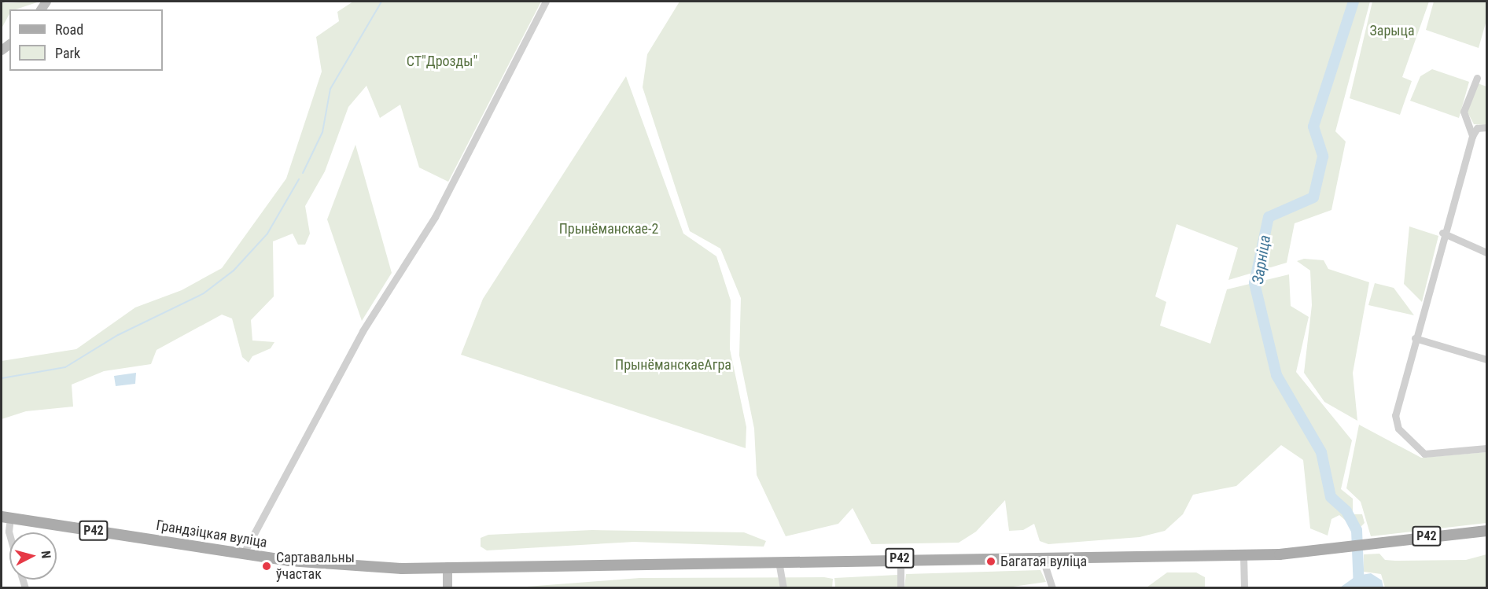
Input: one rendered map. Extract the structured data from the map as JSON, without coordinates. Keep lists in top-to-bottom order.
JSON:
{
  "streets": {
    "main road": ["Р42", "Грандзіцкая вуліца"]
  },
  "crossings": [
    ["Р42", "Грандзіцкая вуліца"]
  ],
  "water": ["Зарніца"],
  "parks": [
    "Зарыца",
    "СТ\"Дрозды\"",
    "Прынёманскае-2",
    "ПрынёманскаеАгра"
  ],
  "places": ["Багатая вуліца", "Сартавальны ўчастак"],
  "legend": ["Road", "Park"],
  "north": "right"
}
